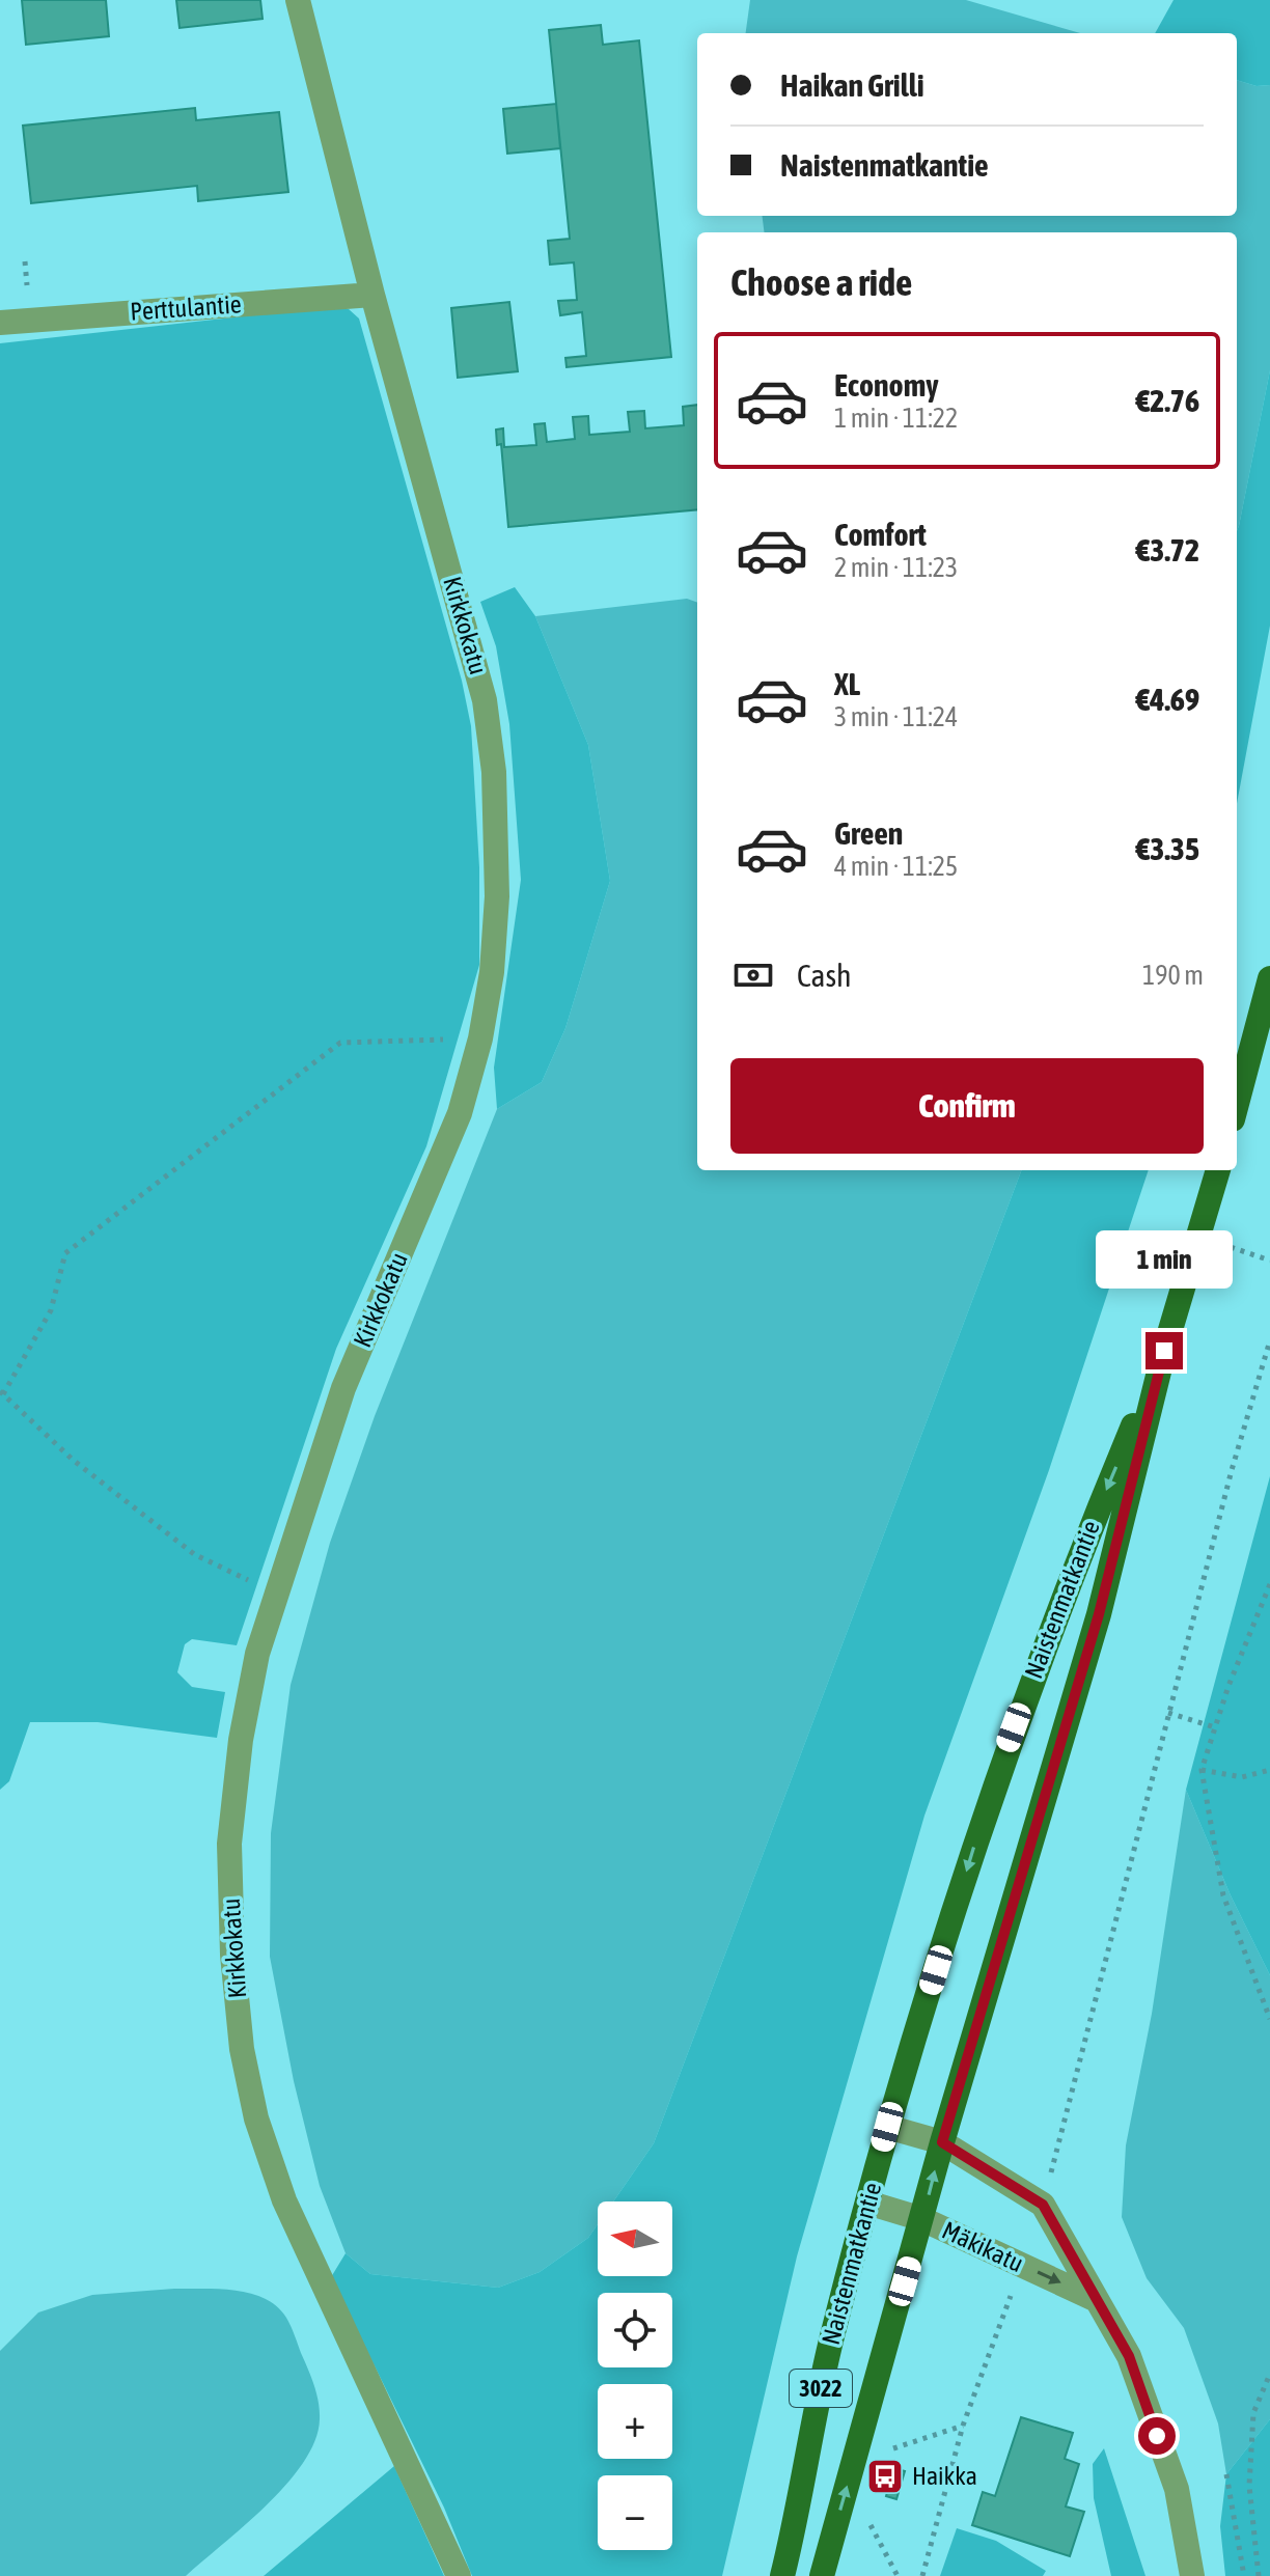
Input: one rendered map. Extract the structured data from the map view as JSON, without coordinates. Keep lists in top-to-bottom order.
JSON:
{
  "streets": {
    "main road": ["Naistenmatkantie", "3022"],
    "street": ["Perttulantie", "Kirkkokatu", "Mäkikatu"]
  },
  "crossings": [
    ["Perttulantie", "Kirkkokatu"],
    ["Naistenmatkantie", "Mäkikatu"]
  ],
  "places": {
    "bus stop": ["Haikka"]
  },
  "north": "left",
  "page": {
    "banner": ["Haikan Grilli", "Naistenmatkantie"],
    "heading": "Choose a ride",
    "list": [
      {
        "name": "Economy",
        "note": "1 min · 11:22",
        "value": "€2.76"
      },
      {
        "name": "Comfort",
        "note": "2 min · 11:23",
        "value": "€3.72"
      },
      {
        "name": "XL",
        "note": "3 min · 11:24",
        "value": "€4.69"
      },
      {
        "name": "Green",
        "note": "4 min · 11:25",
        "value": "€3.35"
      }
    ],
    "pay": ["Cash", "190 m"],
    "buttons": "Confirm",
    "bubble": "1 min",
    "map_buttons": ["+", "−"]
  }
}
